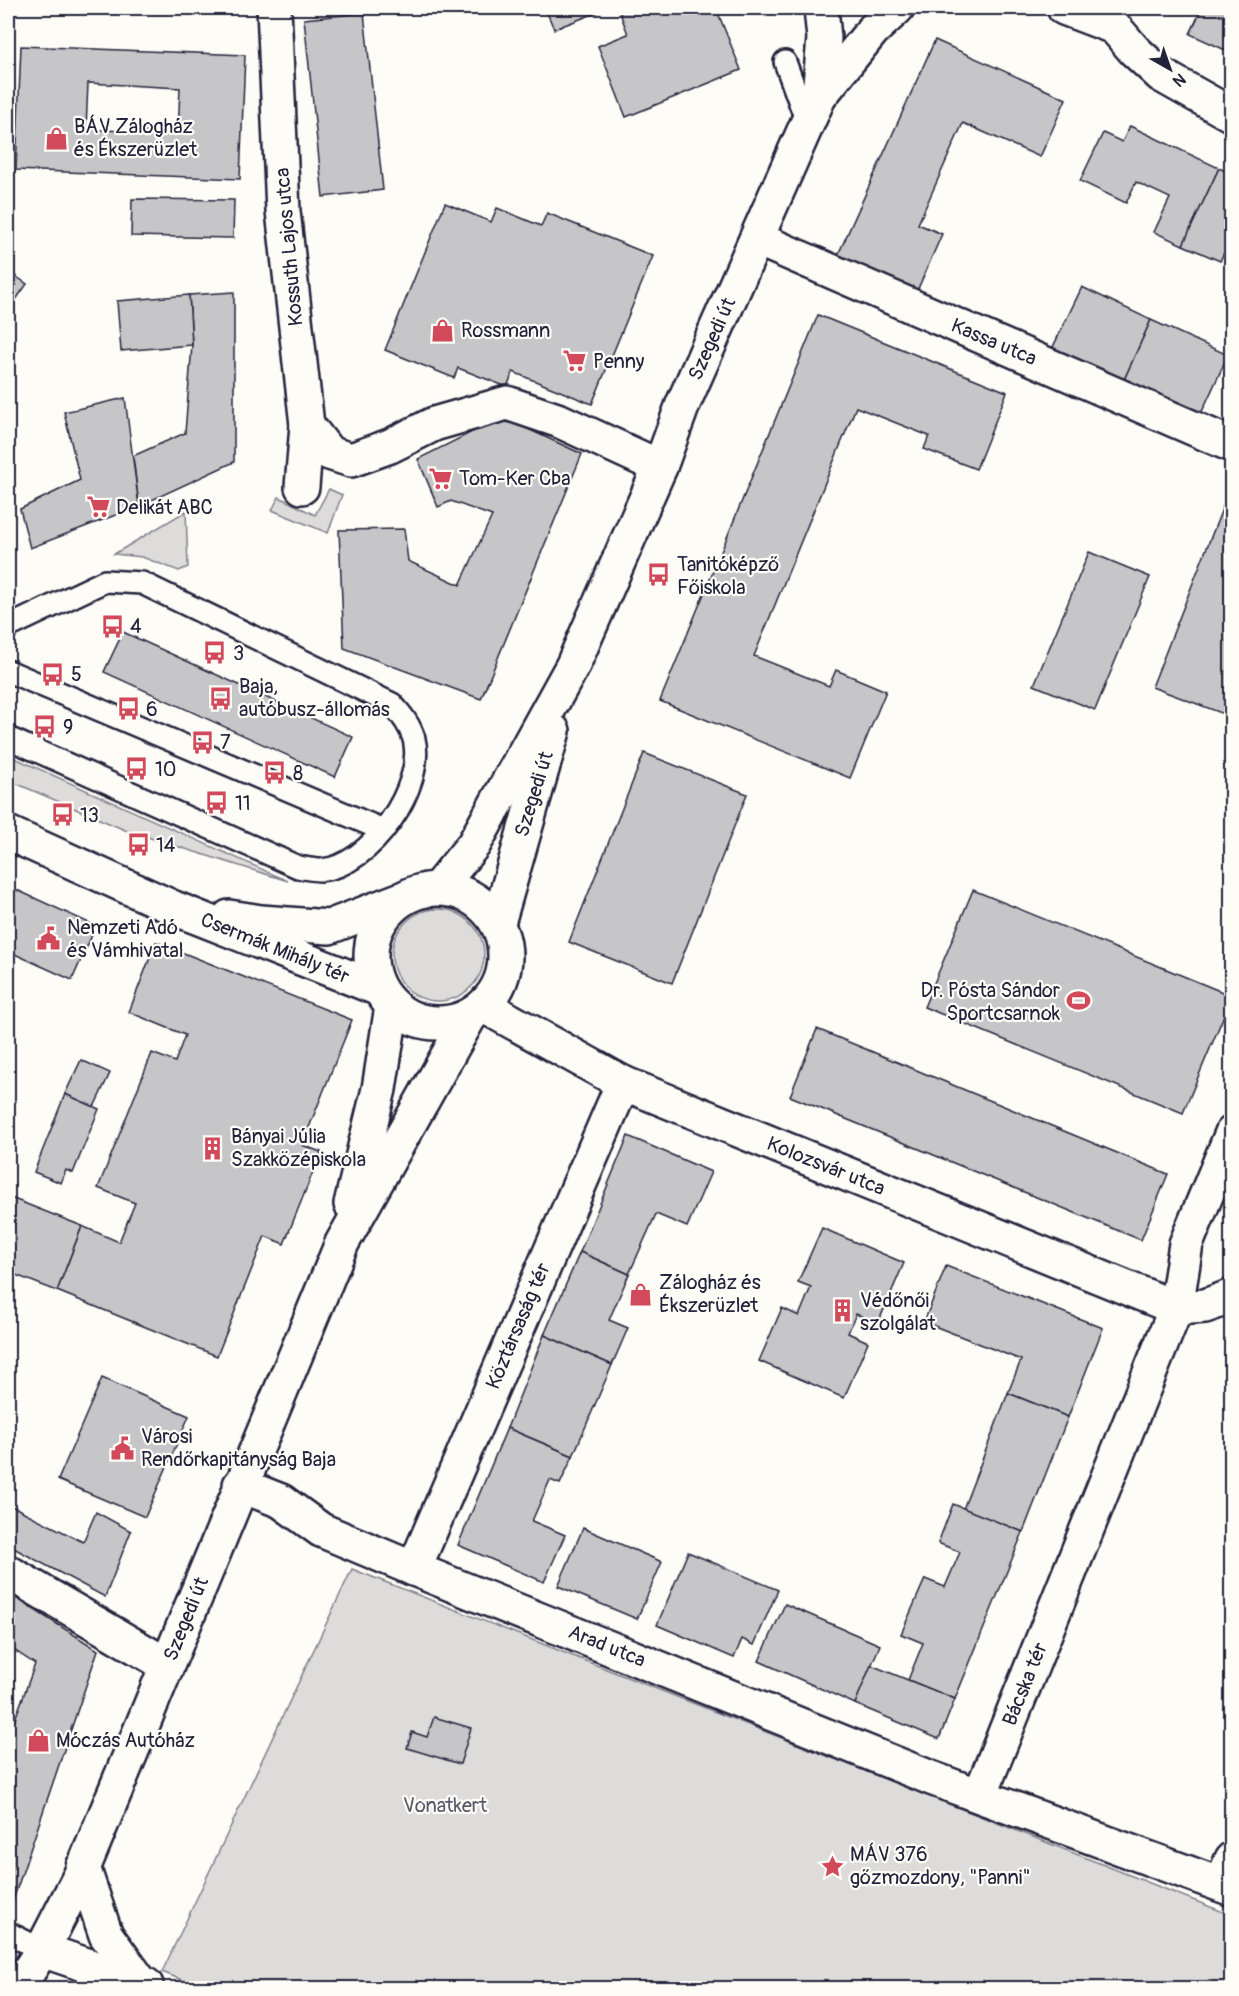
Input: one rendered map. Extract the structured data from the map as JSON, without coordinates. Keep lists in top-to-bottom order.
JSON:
{
  "streets": {
    "street": [
      "Kossuth Lajos utca",
      "Szegedi út",
      "Kassa utca",
      "Csermák Mihály tér",
      "Kolozsvár utca",
      "Köztársaság tér",
      "Arad utca",
      "Bácska tér"
    ]
  },
  "crossings": [
    ["Szegedi út", "Kassa utca"],
    ["Szegedi út", "Csermák Mihály tér"],
    ["Szegedi út", "Kolozsvár utca"],
    ["Szegedi út", "Arad utca"],
    ["Csermák Mihály tér", "Kolozsvár utca"],
    ["Kolozsvár utca", "Köztársaság tér"],
    ["Kolozsvár utca", "Bácska tér"],
    ["Köztársaság tér", "Arad utca"],
    ["Arad utca", "Bácska tér"]
  ],
  "parks": ["Vonatkert"],
  "places": {
    "shop": [
      "BÁV Zálogház és Ékszerüzlet",
      "Rossmann",
      "Zálogház és Ékszerüzlet",
      "Móczás Autóház"
    ],
    "supermarket": ["Penny", "Tom-Ker Cba", "Delikát ABC"],
    "bus stop": [
      "Tanitóképző Főiskola",
      "4",
      "3",
      "5",
      "Baja, autóbusz-állomás",
      "6",
      "9",
      "7",
      "10",
      "8",
      "11",
      "13",
      "14"
    ],
    "public building": ["Nemzeti Adó és Vámhivatal", "Városi Rendőrkapitányság Baja"],
    "sports": ["Dr. Pósta Sándor Sportcsarnok"],
    "building": ["Bányai Júlia Szakközépiskola", "Védőnői szolgálat"],
    "place": ["MÁV 376 gőzmozdony, \"Panni\""]
  },
  "north": "bottom right"
}
